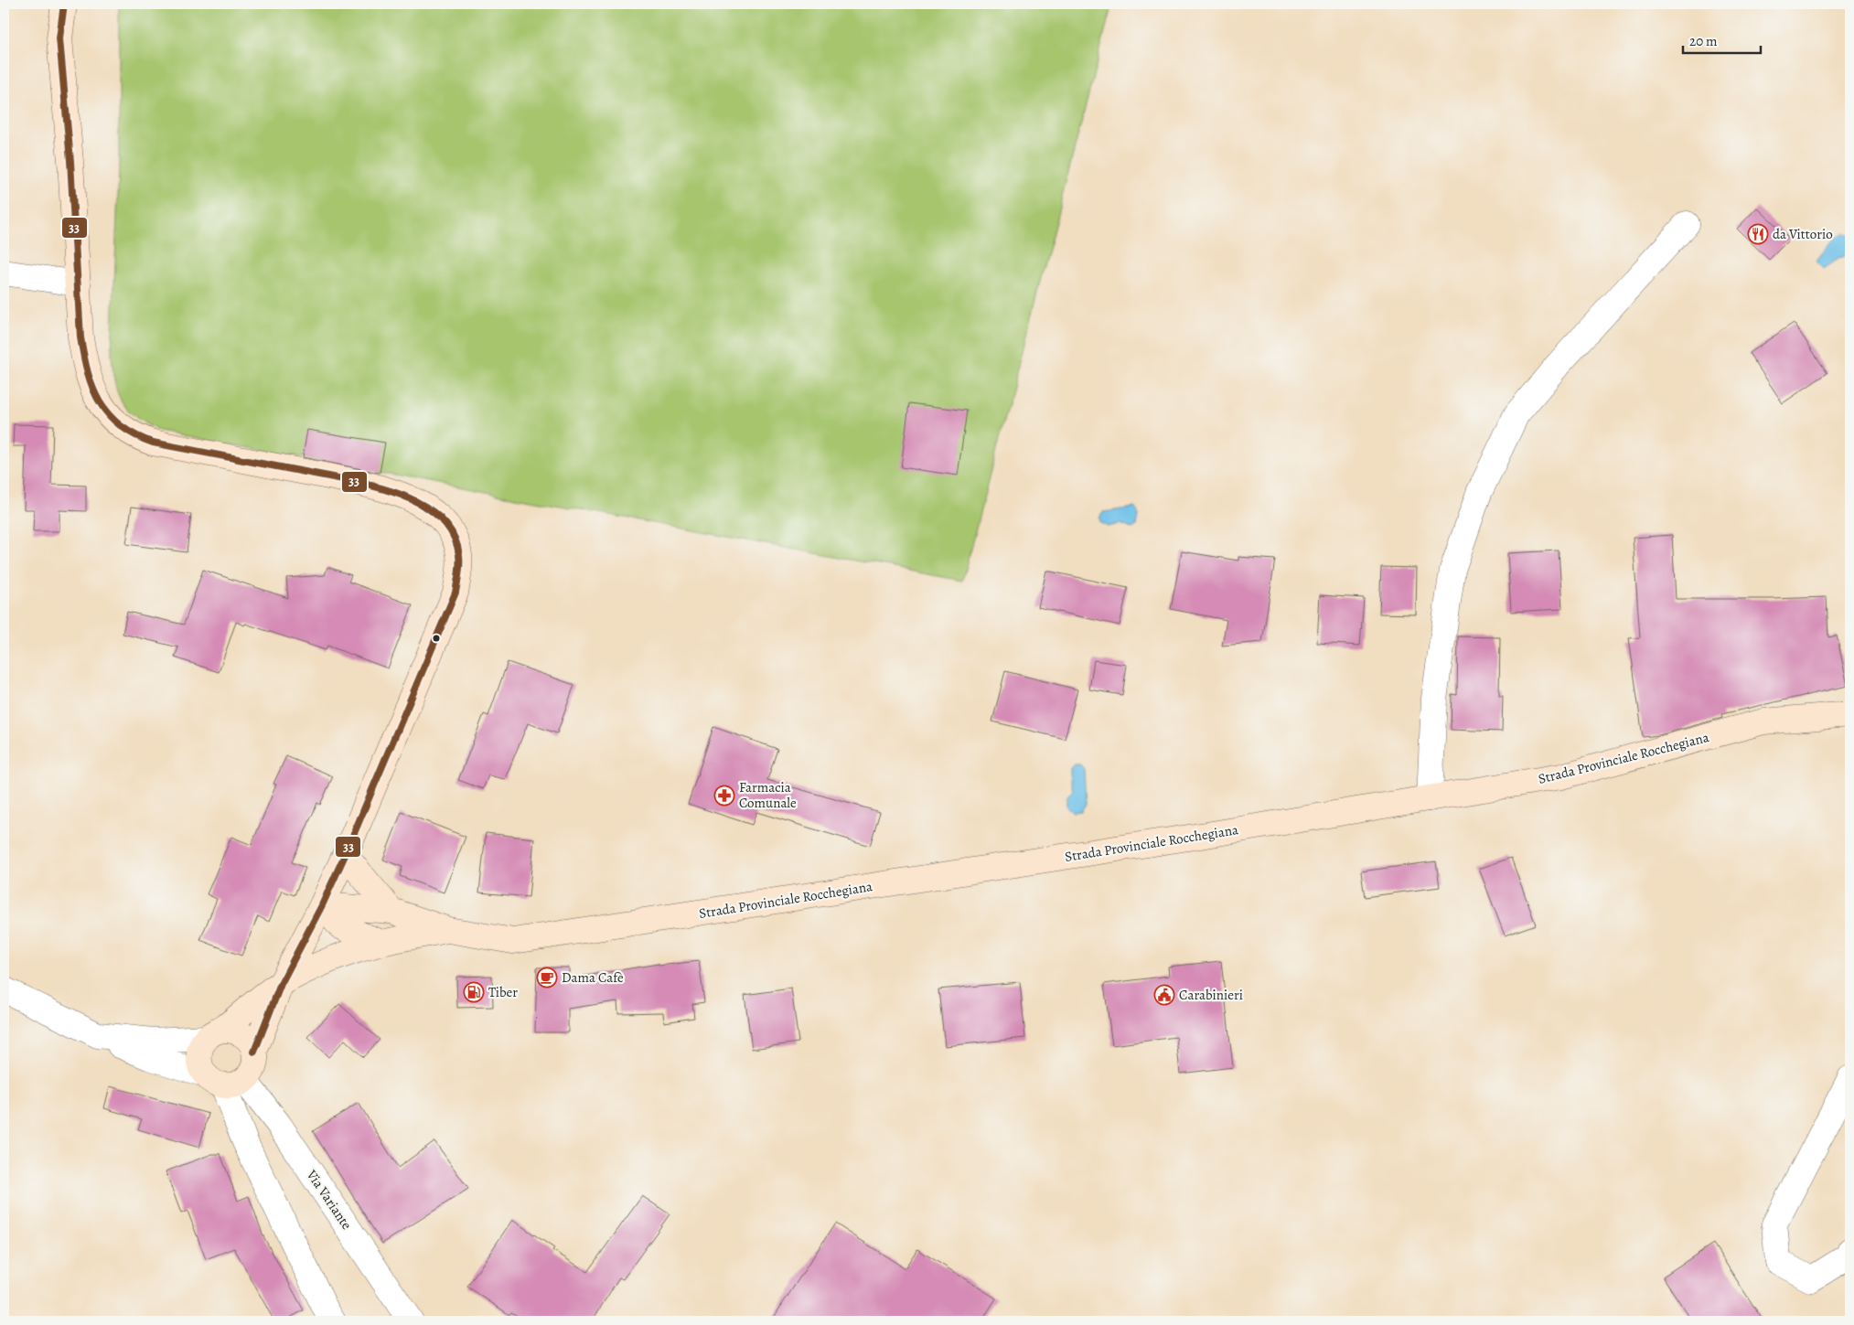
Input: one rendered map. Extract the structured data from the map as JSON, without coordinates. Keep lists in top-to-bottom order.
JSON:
{
  "streets": {
    "main road": ["Strada Provinciale Rocchegiana"],
    "street": ["Via Variante"]
  },
  "places": {
    "restaurant": ["da Vittorio"],
    "pharmacy": ["Farmacia Comunale"],
    "cafe": ["Dama Cafè"],
    "fuel station": ["Tiber"],
    "public building": ["Carabinieri"]
  },
  "lines": ["transit line 33"],
  "scale_bar": "20 m"
}
